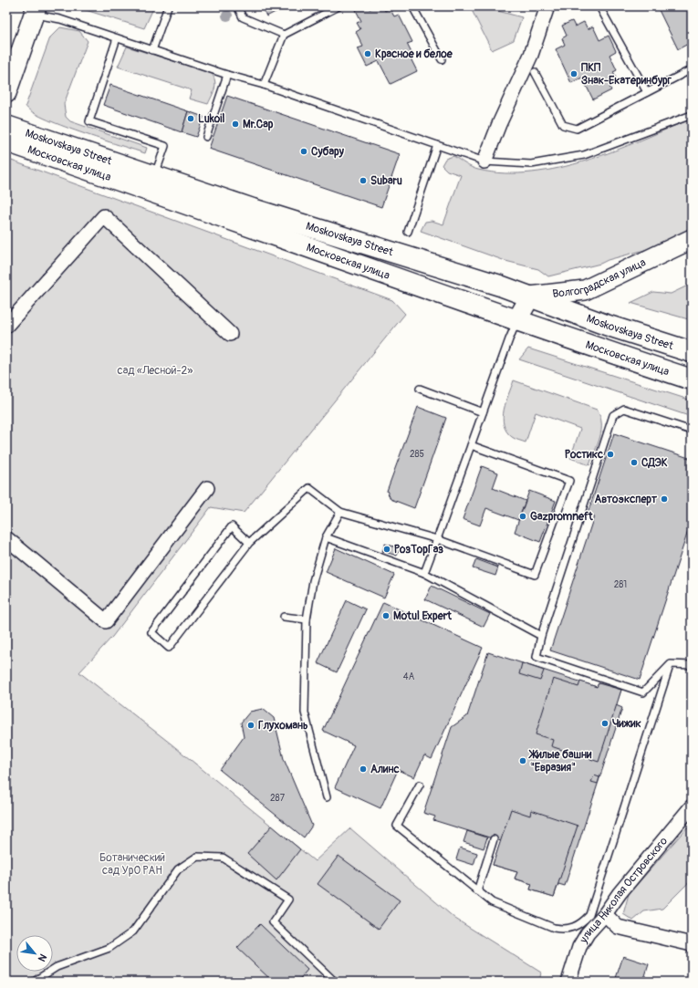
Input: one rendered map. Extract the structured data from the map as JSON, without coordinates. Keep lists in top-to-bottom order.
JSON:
{
  "streets": {
    "main road": ["Moskovskaya Street", "Московская улица"],
    "street": ["Волгоградская улица", "улица Николая Островского"]
  },
  "crossings": [
    ["Moskovskaya Street", "Волгоградская улица"]
  ],
  "parks": ["сад «Лесной-2»", "Ботанический сад УрО РАН"],
  "places": [
    "Красное и белое",
    "ПКП Знак-Екатеринбург",
    "Lukoil",
    "Mr.Cap",
    "Субару",
    "Subaru",
    "Ростикс",
    "СДЭК",
    "Автоэксперт",
    "Gazpromneft",
    "РозТорГаз",
    "Motul Expert",
    "Чижик",
    "Глухомань",
    "Жилые башни \"Евразия\"",
    "Алинс"
  ],
  "house_numbers": [
    "285",
    "281",
    "4А",
    "287"
  ],
  "north": "bottom right"
}
